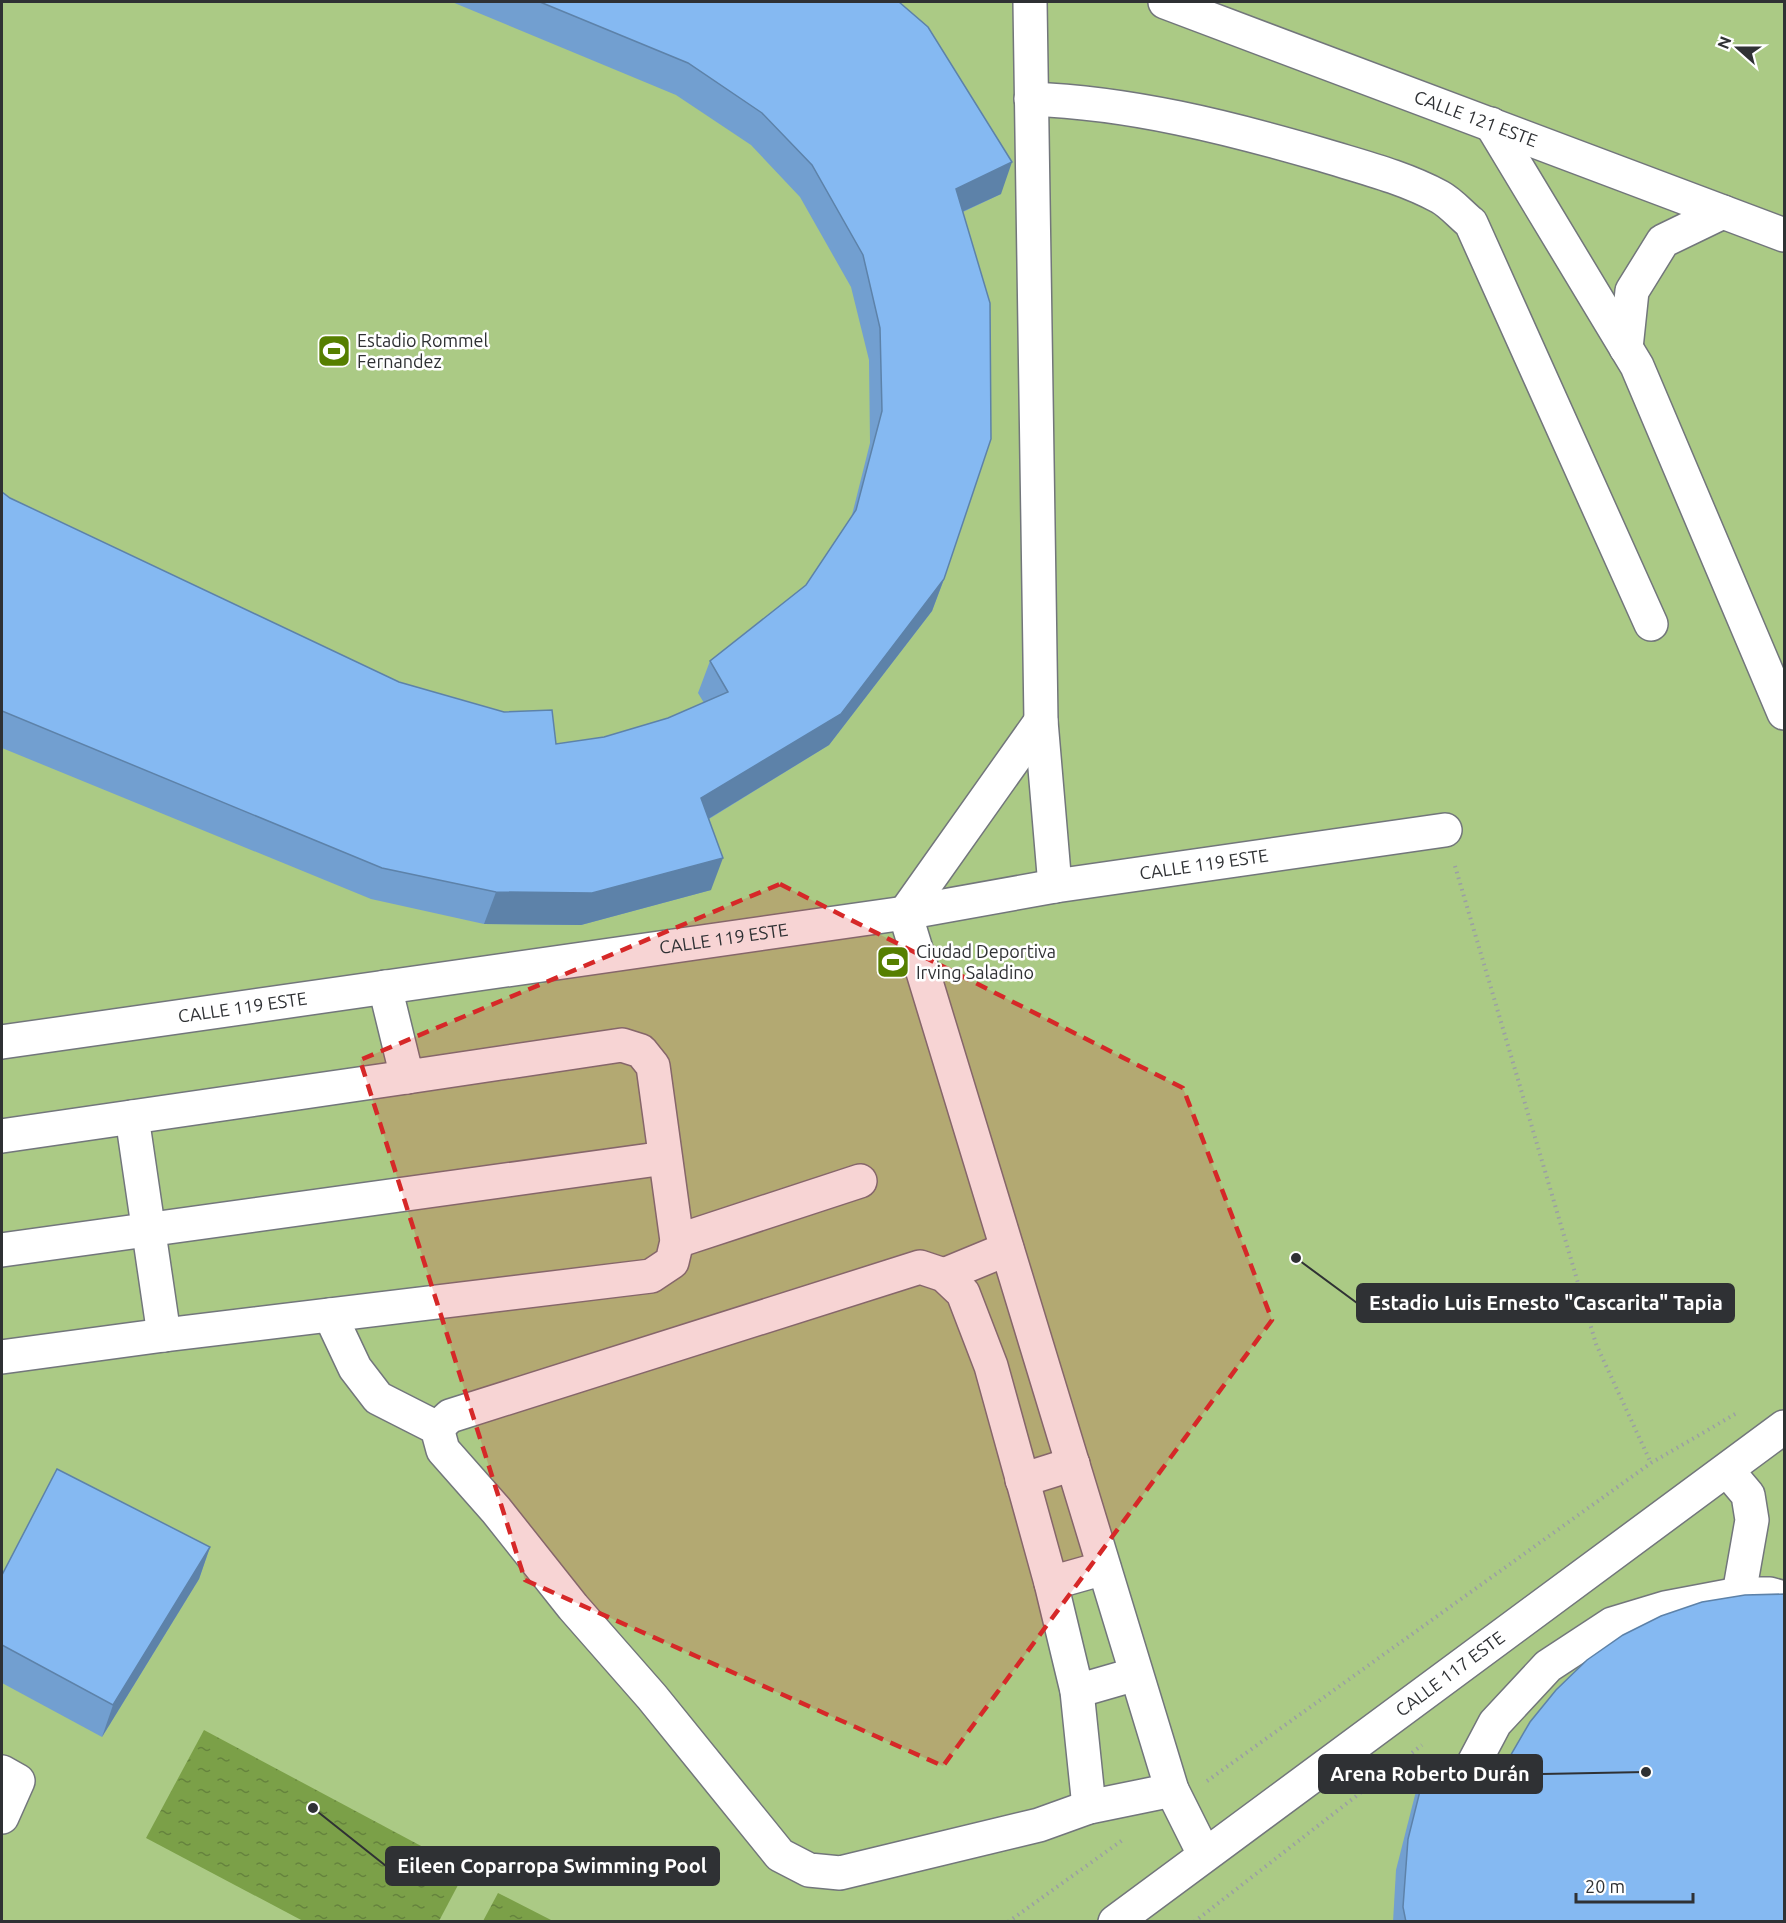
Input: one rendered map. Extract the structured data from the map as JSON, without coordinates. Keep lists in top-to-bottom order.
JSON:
{
  "streets": {
    "street": ["CALLE 121 ESTE", "CALLE 119 ESTE", "CALLE 117 ESTE"]
  },
  "places": {
    "sports": ["Estadio Rommel Fernandez", "Ciudad Deportiva Irving Saladino"],
    "other": ["Estadio Luis Ernesto \"Cascarita\" Tapia", "Arena Roberto Durán", "Eileen Coparropa Swimming Pool"]
  },
  "scale_bar": "20 m",
  "north": "left"
}
